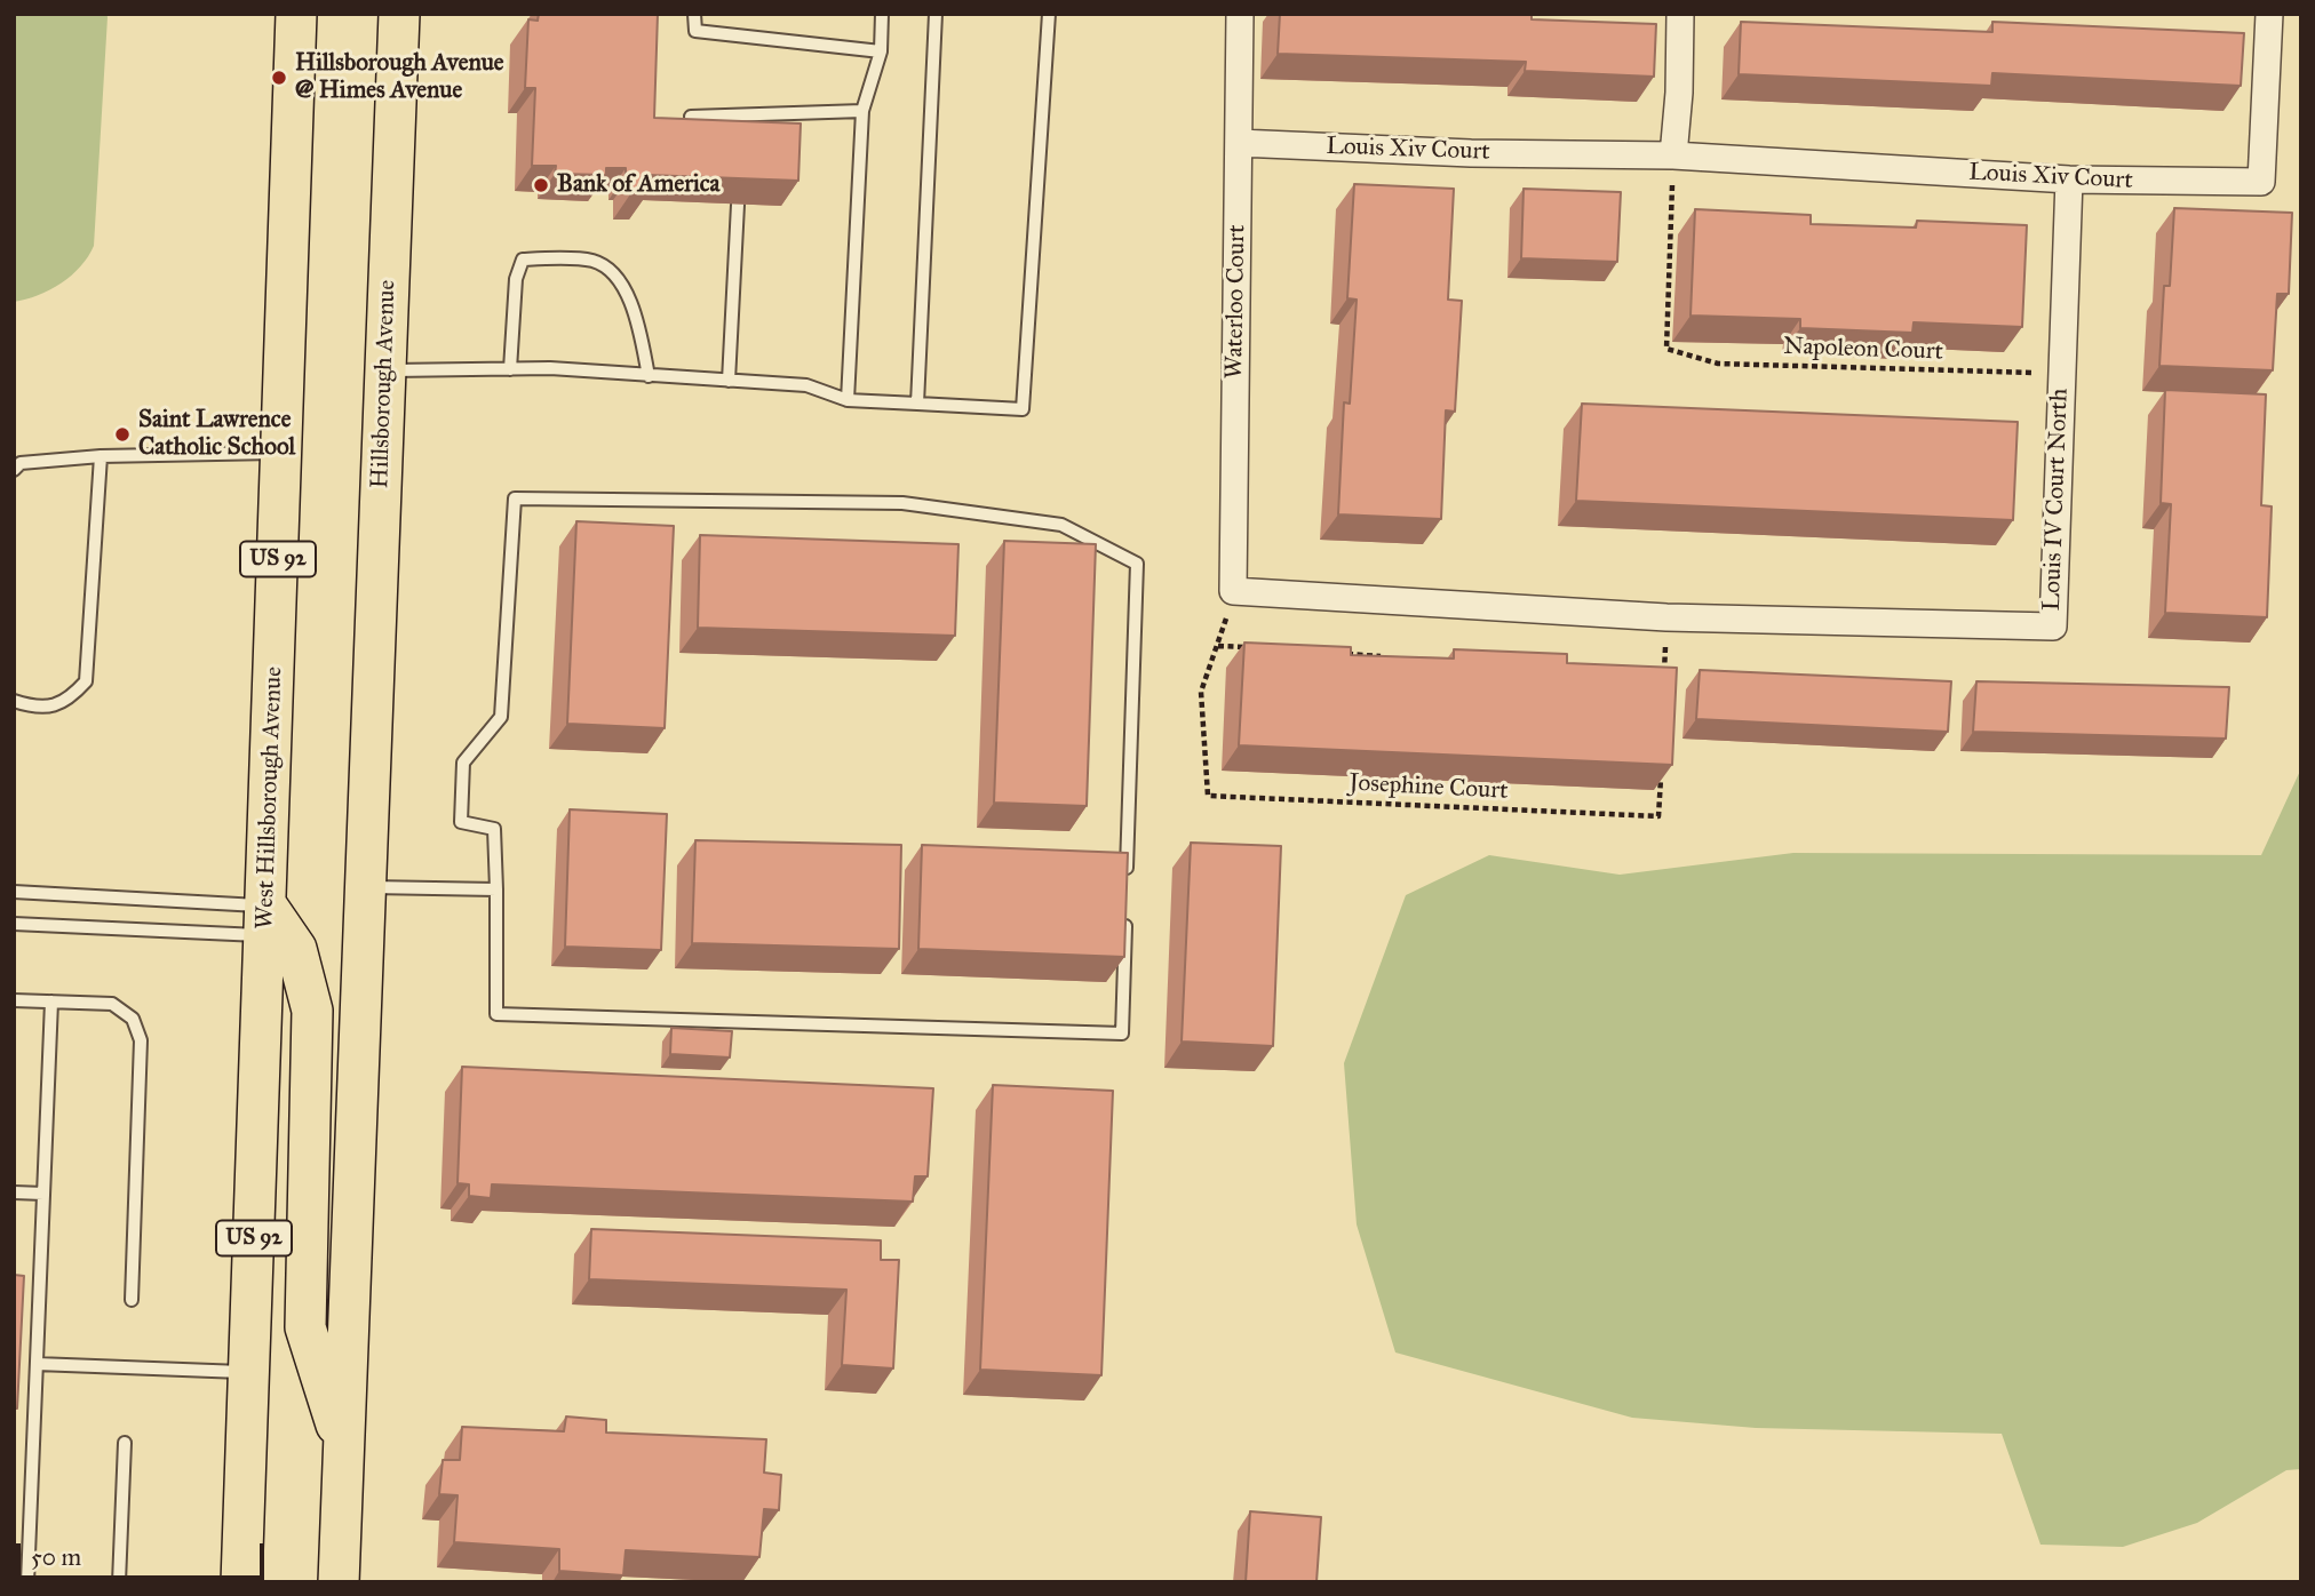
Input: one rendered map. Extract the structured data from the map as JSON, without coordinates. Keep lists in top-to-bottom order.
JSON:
{
  "streets": {
    "main road": ["Hillsborough Avenue", "US 92", "West Hillsborough Avenue"],
    "street": ["Louis Xiv Court", "Waterloo Court", "Louis IV Court North"],
    "path": ["Napoleon Court", "Josephine Court"]
  },
  "crossings": [
    ["Louis Xiv Court", "Waterloo Court"],
    ["Louis Xiv Court", "Napoleon Court"],
    ["Louis Xiv Court", "Louis IV Court North"],
    ["Waterloo Court", "Josephine Court"],
    ["Napoleon Court", "Louis IV Court North"]
  ],
  "places": ["Hillsborough Avenue @ Himes Avenue", "Bank of America", "Saint Lawrence Catholic School"],
  "scale_bar": "50 m"
}
